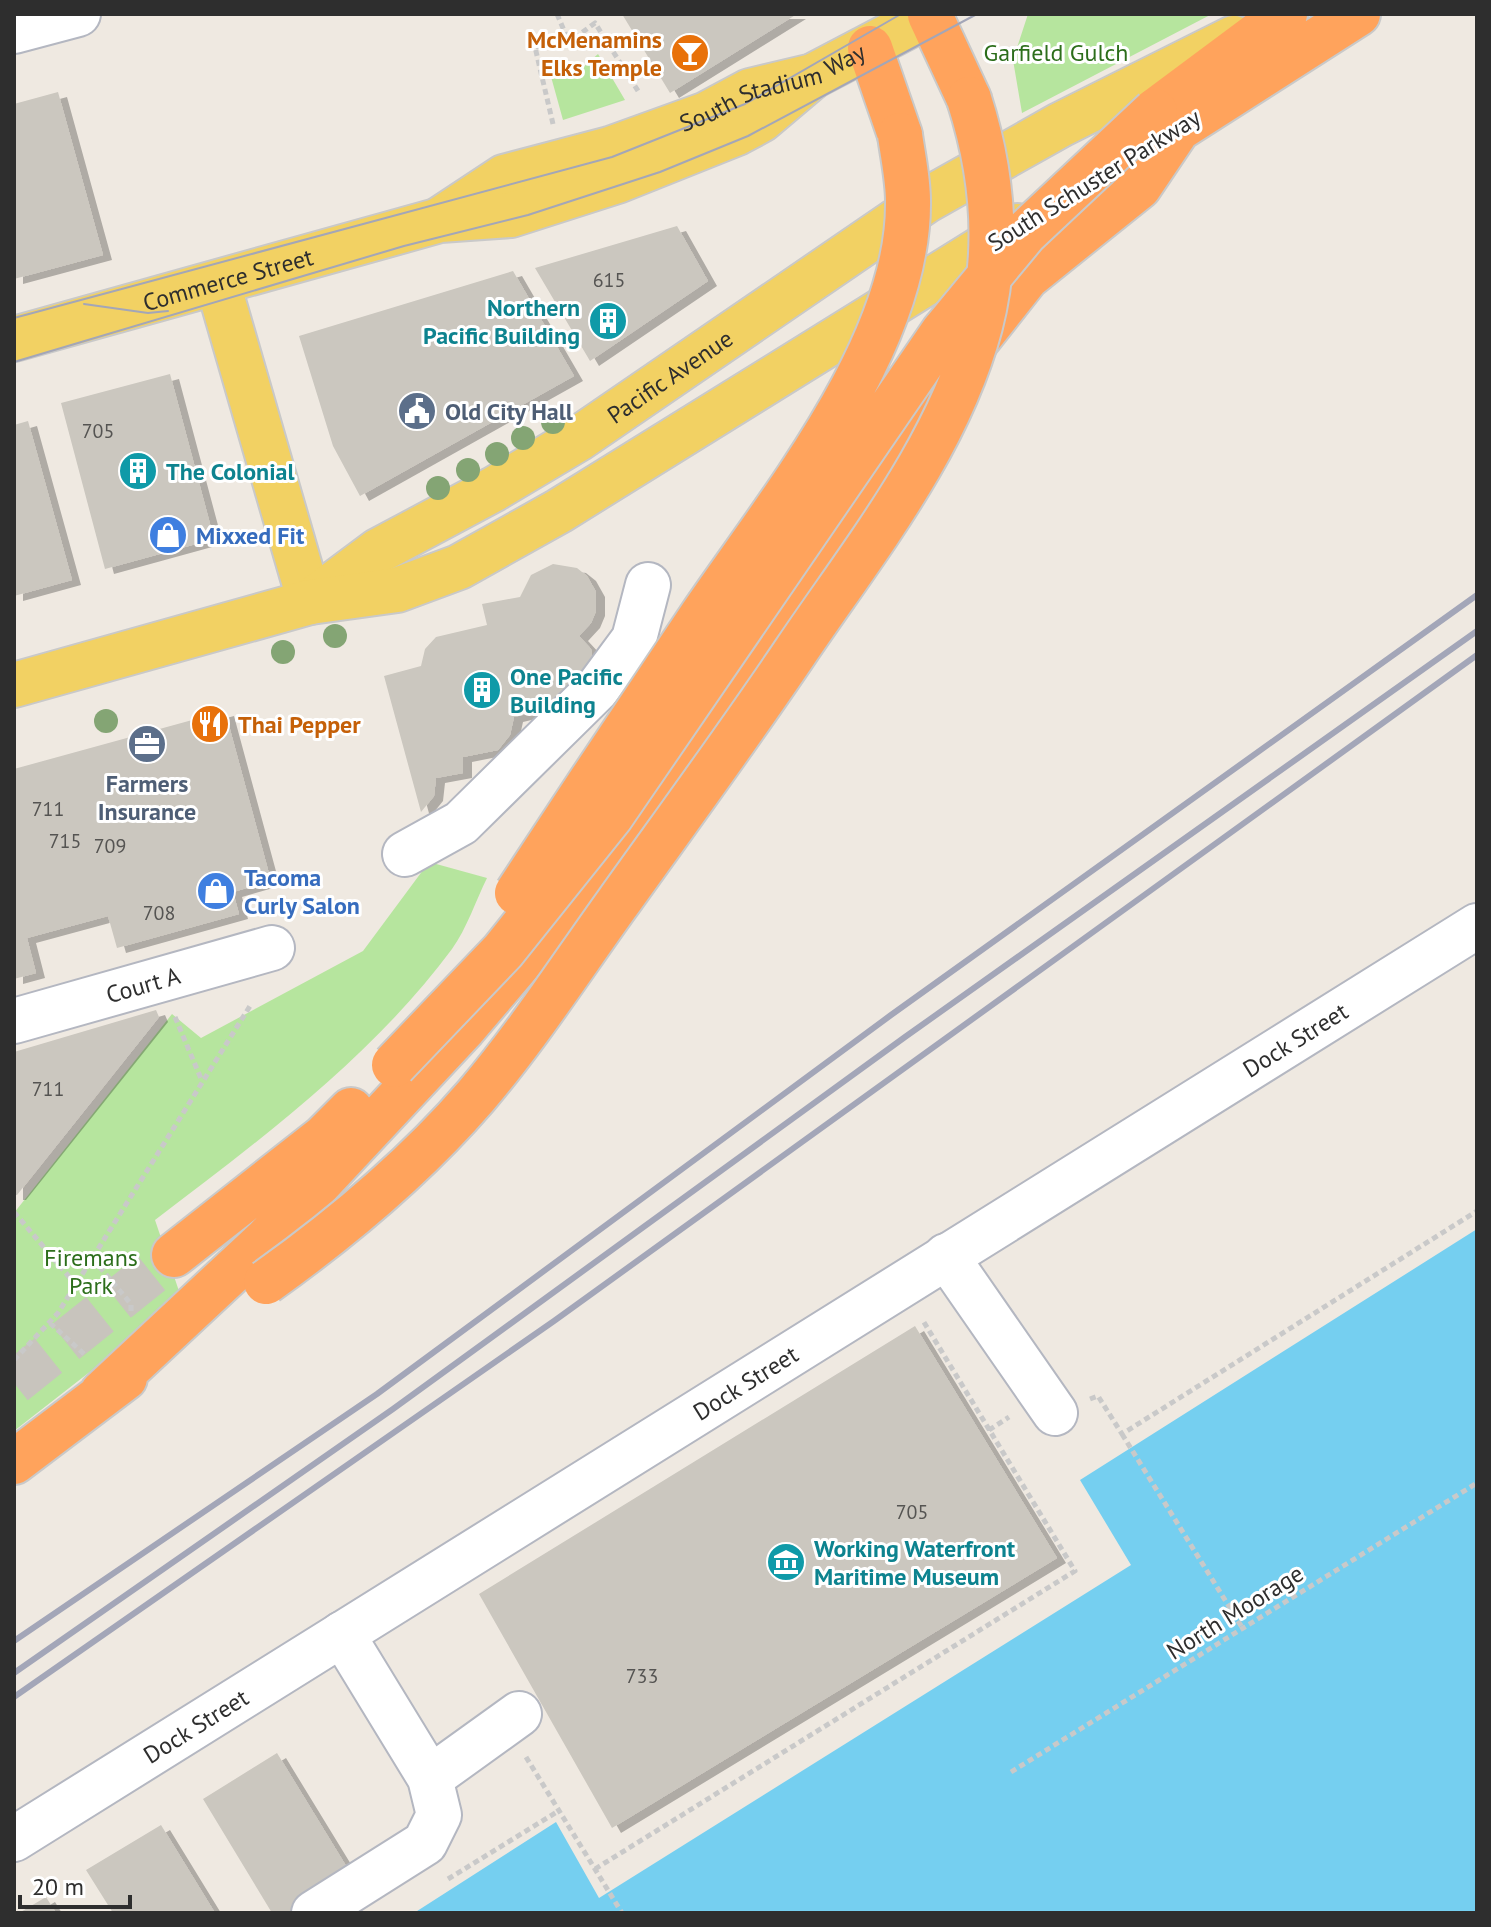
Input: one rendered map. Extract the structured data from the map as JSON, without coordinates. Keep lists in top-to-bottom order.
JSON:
{
  "streets": {
    "highway": ["South Schuster Parkway"],
    "main road": ["South Stadium Way", "Commerce Street", "Pacific Avenue"],
    "street": ["Court A", "Dock Street"],
    "path": ["North Moorage"]
  },
  "crossings": [
    ["South Stadium Way", "Commerce Street"],
    ["South Schuster Parkway", "Pacific Avenue"]
  ],
  "parks": ["Garfield Gulch", "Firemans Park"],
  "places": {
    "bar": ["McMenamins Elks Temple"],
    "building": ["Northern Pacific Building", "The Colonial", "One Pacific Building"],
    "public building": ["Old City Hall"],
    "shop": ["Mixxed Fit", "Tacoma Curly Salon"],
    "restaurant": ["Thai Pepper"],
    "office": ["Farmers Insurance"],
    "museum": ["Working Waterfront Maritime Museum"]
  },
  "house_numbers": [
    "615",
    "705",
    "711",
    "715",
    "709",
    "708",
    "711",
    "705",
    "733"
  ],
  "scale_bar": "20 m"
}
